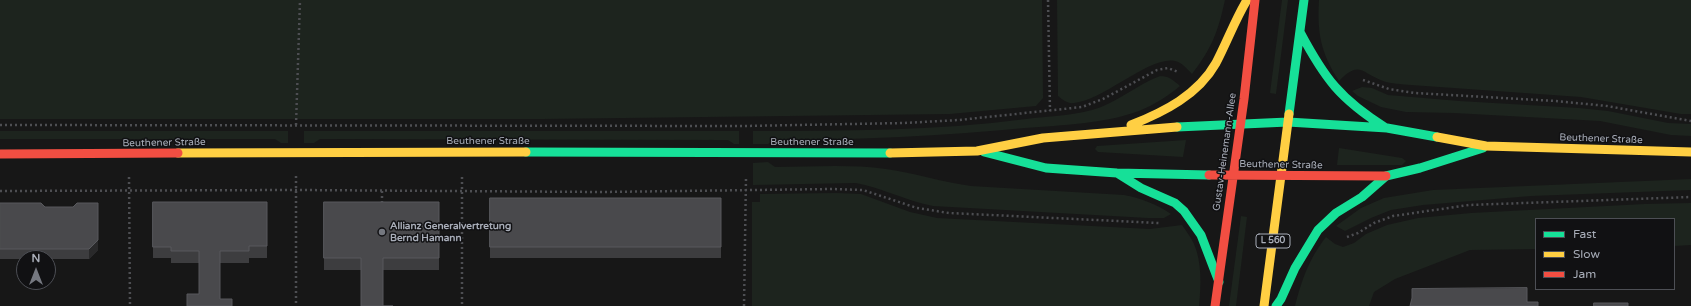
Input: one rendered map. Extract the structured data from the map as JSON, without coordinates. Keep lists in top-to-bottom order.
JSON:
{
  "streets": {
    "street": ["Beuthener Straße", "Gustav-Heinemann-Allee", "L 560"]
  },
  "crossings": [
    ["Beuthener Straße", "Gustav-Heinemann-Allee"],
    ["Beuthener Straße", "L 560"]
  ],
  "places": ["Allianz Generalvertretung Bernd Hamann"],
  "legend": ["Fast", "Slow", "Jam"],
  "north": "top"
}
